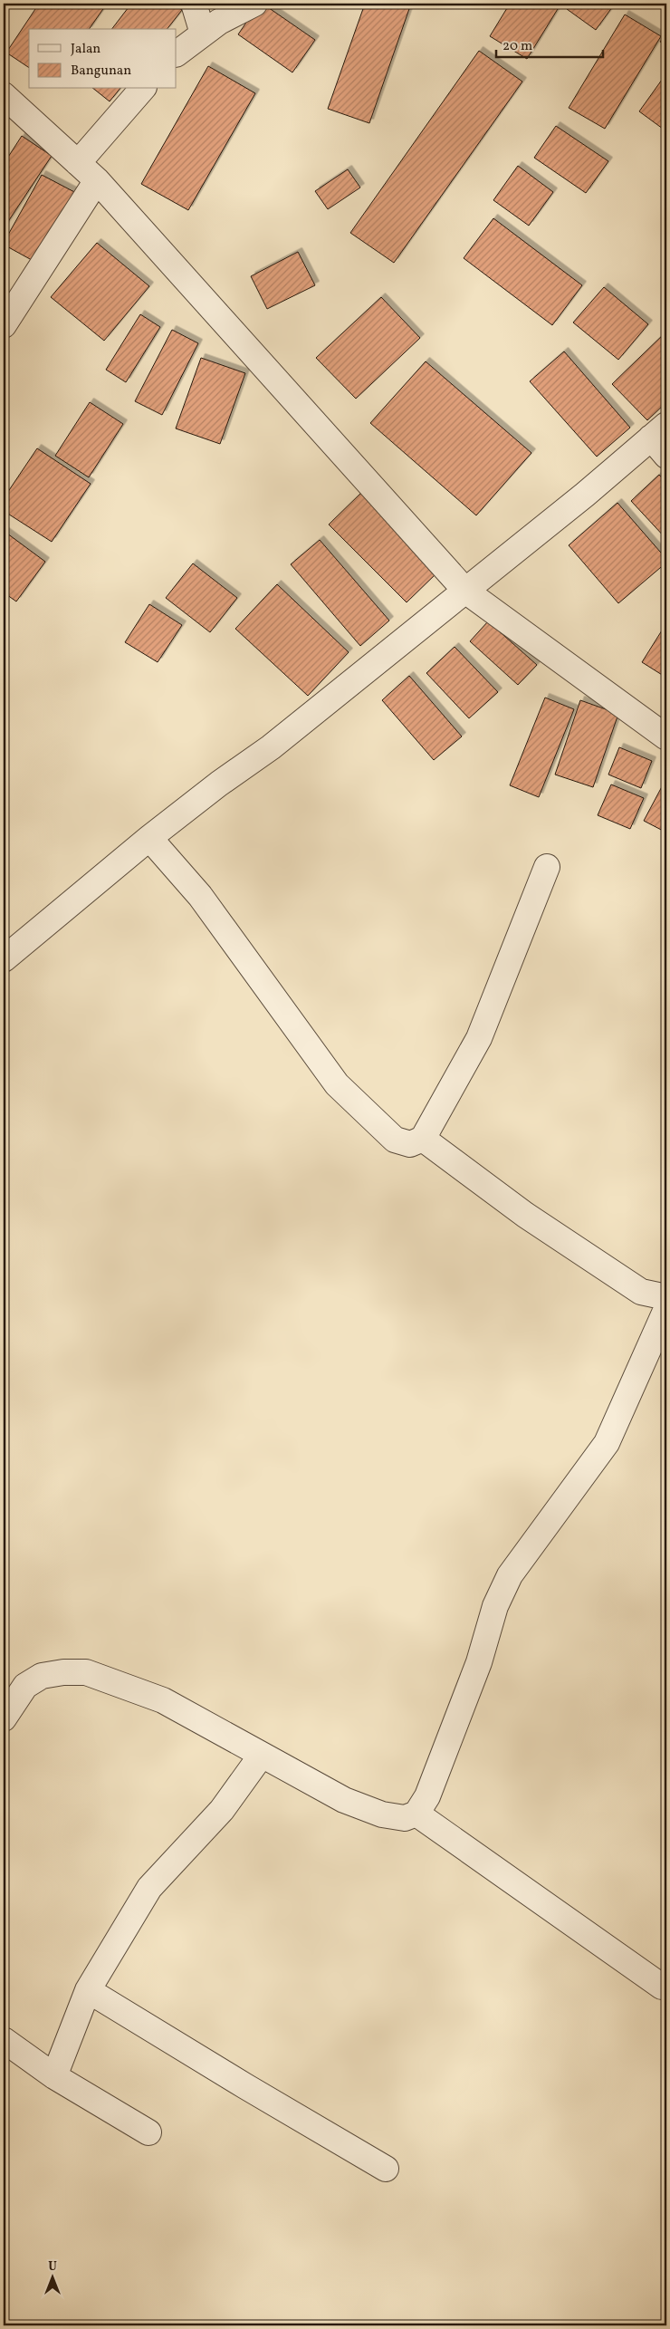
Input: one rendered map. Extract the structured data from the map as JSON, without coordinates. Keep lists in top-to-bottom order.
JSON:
{
  "legend": ["Jalan", "Bangunan"],
  "scale_bar": "20 m",
  "north": "top"
}
